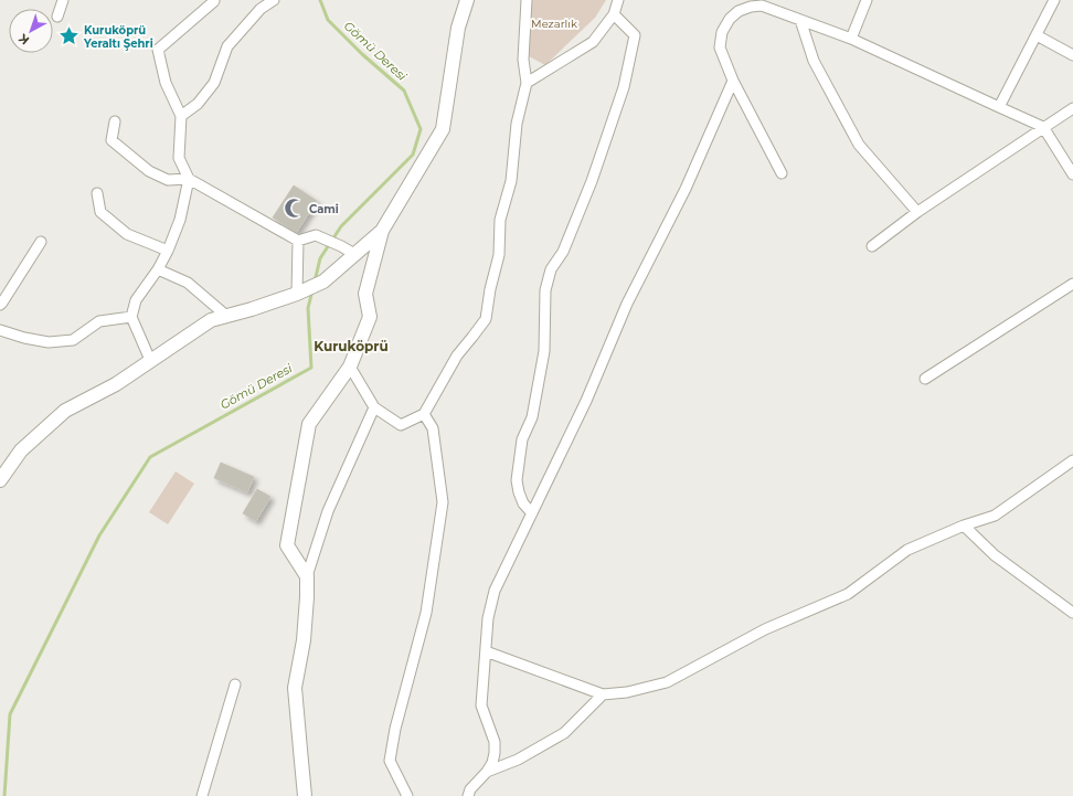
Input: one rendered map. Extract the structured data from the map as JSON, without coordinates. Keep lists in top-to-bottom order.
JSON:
{
  "districts": ["Kuruköprü"],
  "water": ["Gömü Deresi"],
  "parks": ["Mezarlık"],
  "places": {
    "place": ["Kuruköprü Yeraltı Şehri"],
    "mosque": ["Cami"]
  },
  "north": "bottom left"
}
